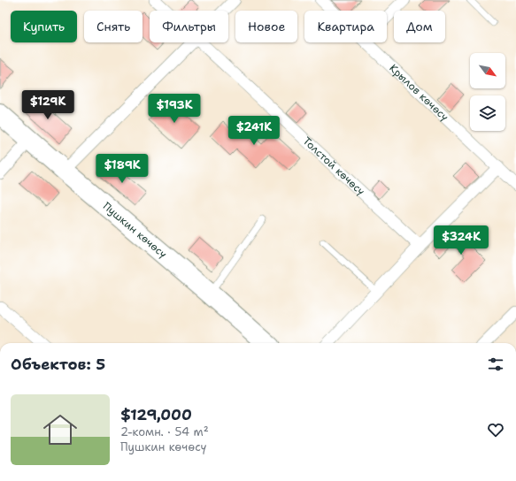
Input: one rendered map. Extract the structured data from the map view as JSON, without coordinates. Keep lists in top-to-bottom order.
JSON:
{
  "streets": {
    "highway": ["Пушкин көчөсү"],
    "street": ["Крылов көчөсү", "Толстой көчөсү"]
  },
  "north": "bottom right",
  "page": {
    "chip": [
      "Купить",
      "Снять",
      "Фильтры",
      "Новое",
      "Квартира",
      "Дом"
    ],
    "price": [
      "$129K",
      "$193K",
      "$241K",
      "$189K",
      "$324K"
    ],
    "heading": "Объектов: 5",
    "list": [
      {
        "name": "$129,000",
        "note": "2-комн. · 54 m² · Пушкин көчөсү"
      }
    ]
  }
}
